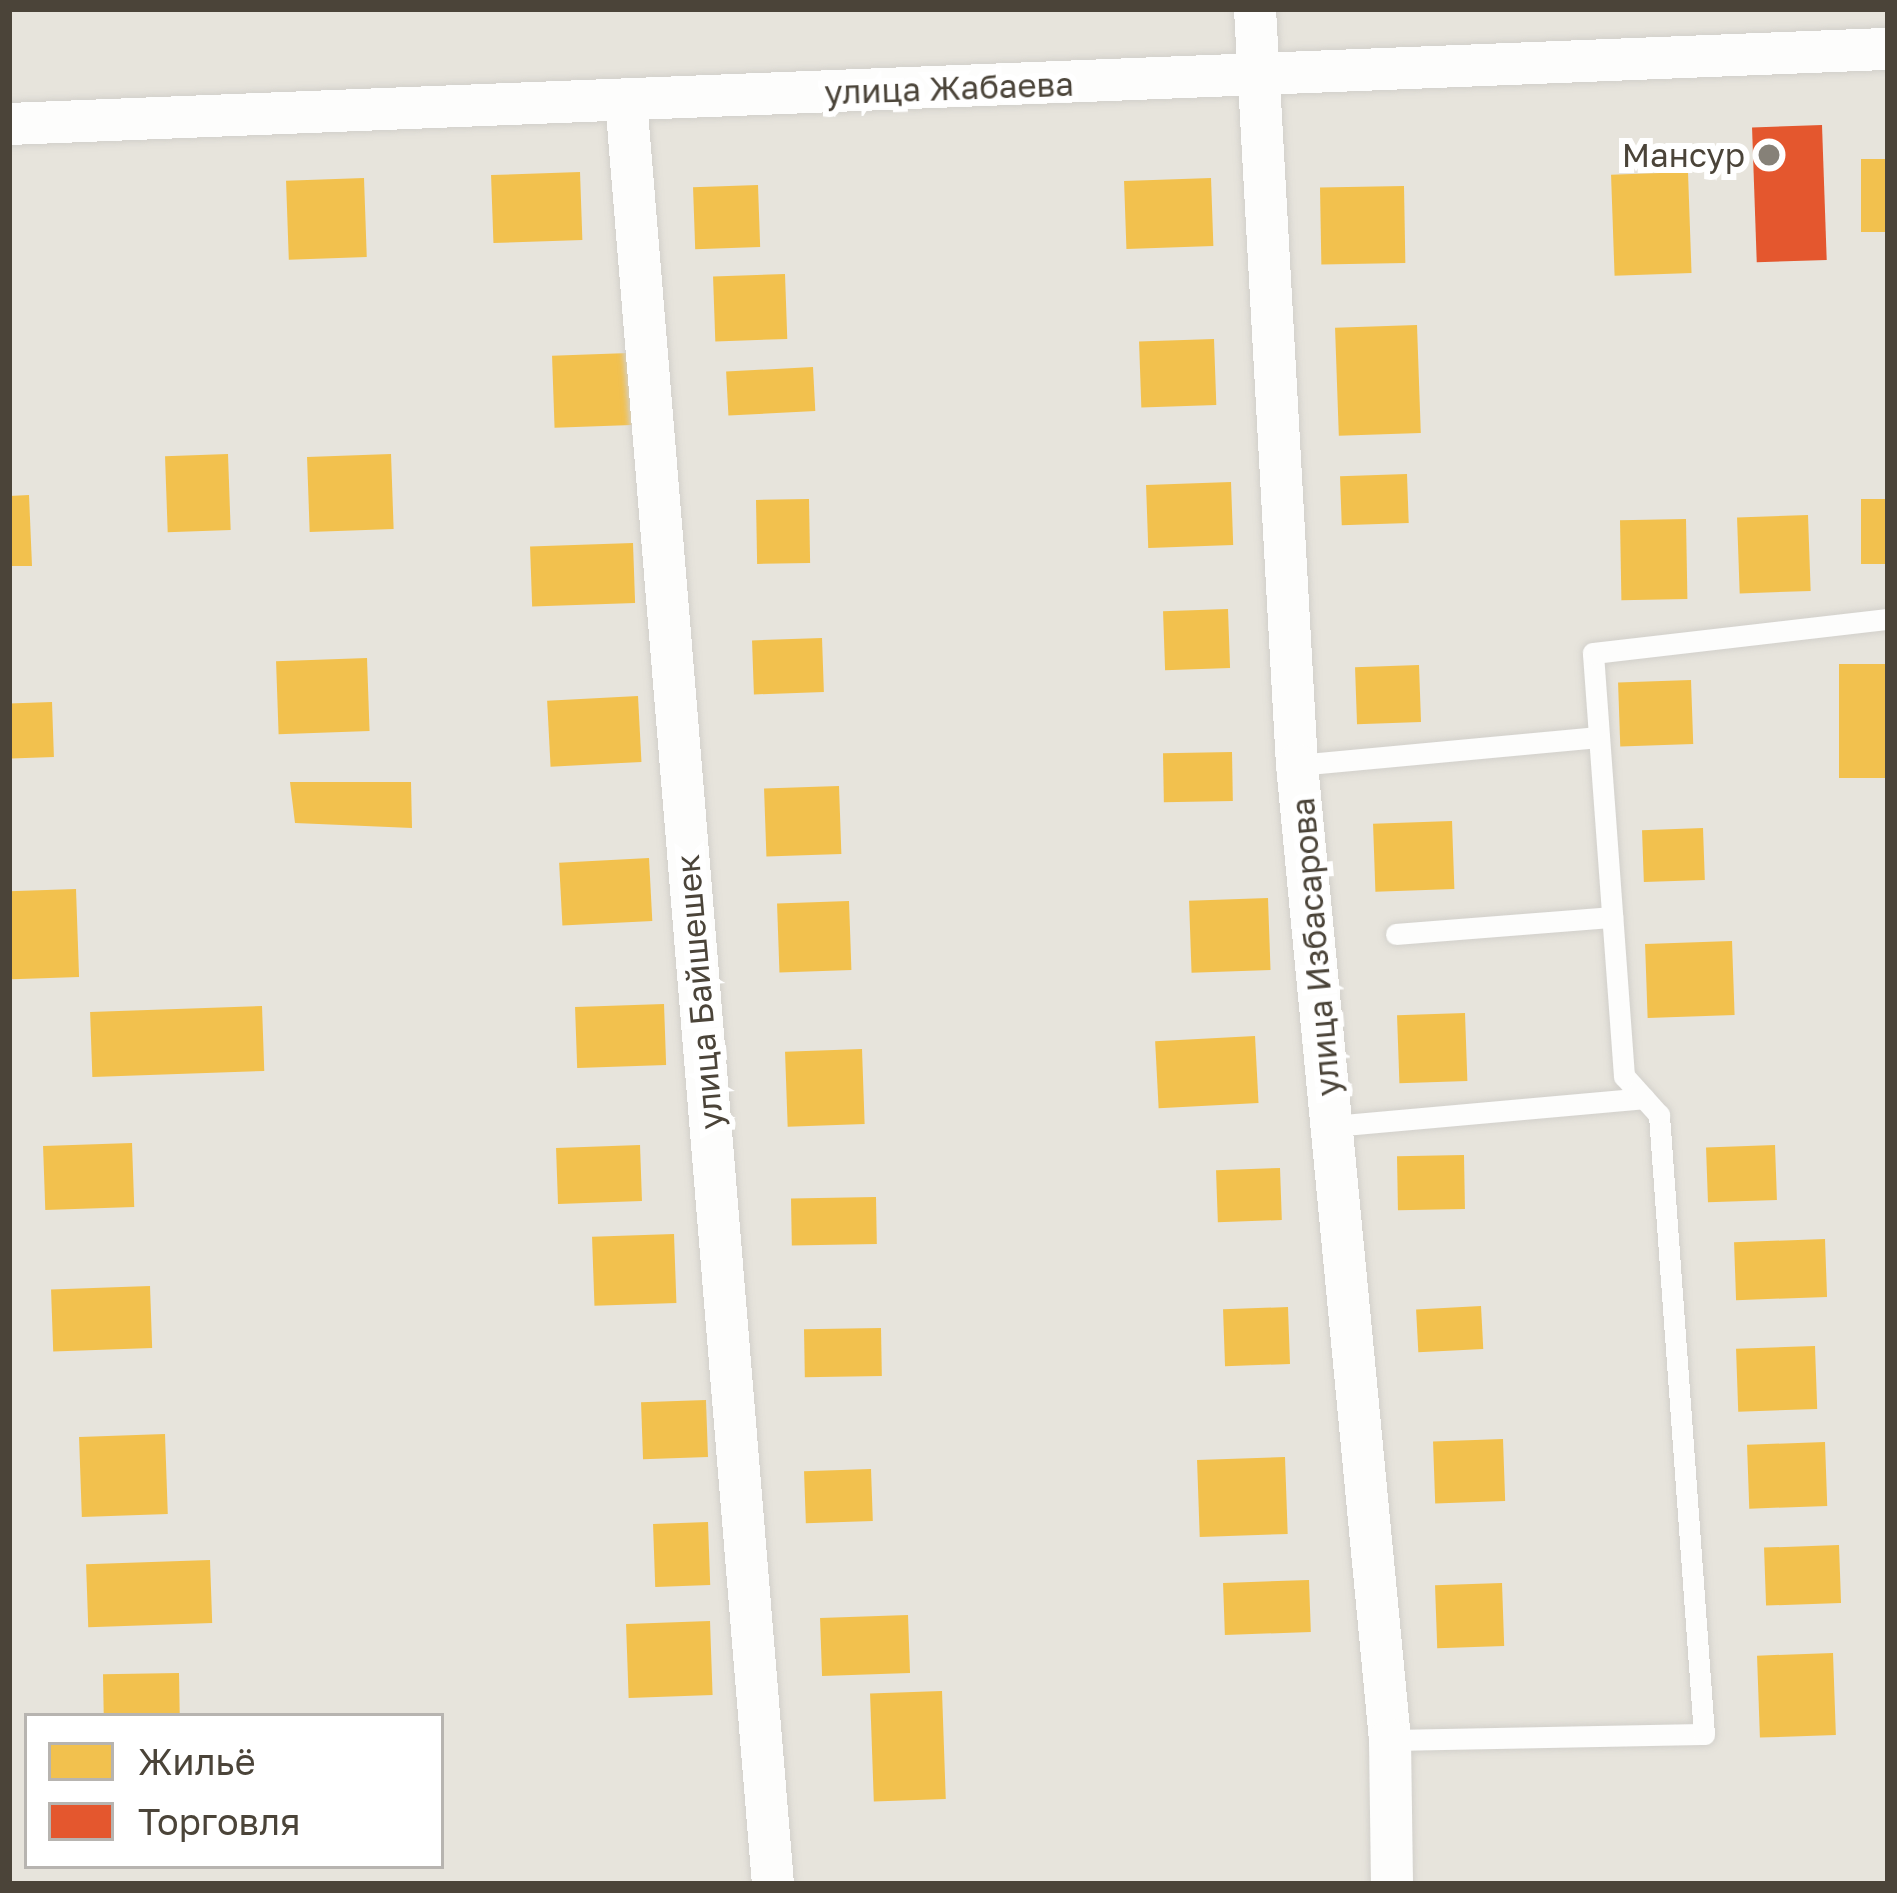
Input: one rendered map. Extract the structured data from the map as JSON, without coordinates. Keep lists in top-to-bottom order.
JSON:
{
  "streets": {
    "street": ["улица Жабаева", "улица Избасарова", "улица Байшешек"]
  },
  "crossings": [
    ["улица Жабаева", "улица Избасарова"],
    ["улица Жабаева", "улица Байшешек"]
  ],
  "places": ["Мансур"],
  "legend": ["Жильё", "Торговля"]
}
